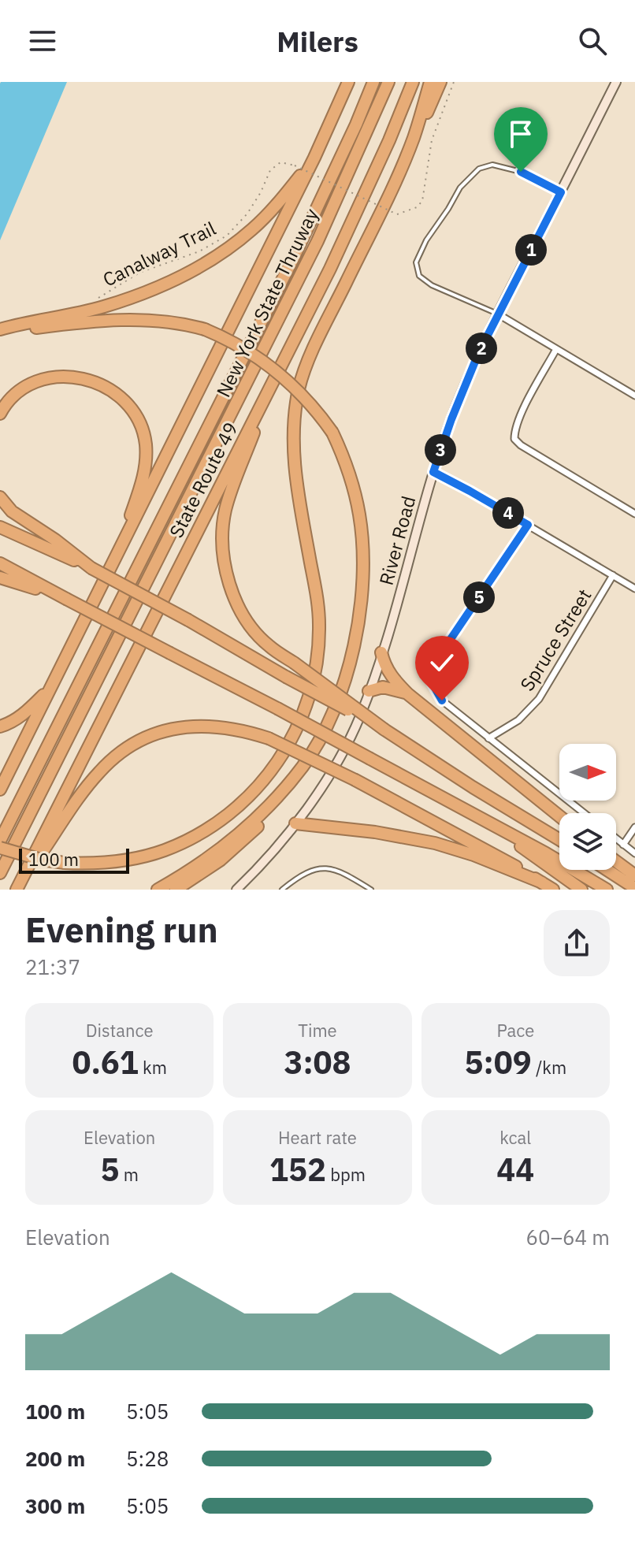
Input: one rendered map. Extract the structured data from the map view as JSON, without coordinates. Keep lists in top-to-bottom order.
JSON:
{
  "streets": {
    "highway": ["New York State Thruway", "State Route 49"],
    "main road": ["River Road"],
    "street": ["Spruce Street"],
    "path": ["Canalway Trail"]
  },
  "scale_bar": "100 m",
  "north": "right",
  "page": {
    "header": "Milers",
    "pins": [
      "1",
      "2",
      "3",
      "4",
      "5"
    ],
    "scale": "100 m",
    "heading": ["Evening run", "21:37"],
    "stats": [
      ["Distance", "0.61 km"],
      ["Time", "3:08"],
      ["Pace", "5:09 /km"],
      ["Elevation", "5 m"],
      ["Heart rate", "152 bpm"],
      ["kcal", "44"]
    ],
    "chart": ["Elevation", "60–64 m"],
    "list": [
      {
        "name": "100 m",
        "note": "5:05"
      },
      {
        "name": "200 m",
        "note": "5:28"
      },
      {
        "name": "300 m",
        "note": "5:05"
      }
    ]
  }
}
